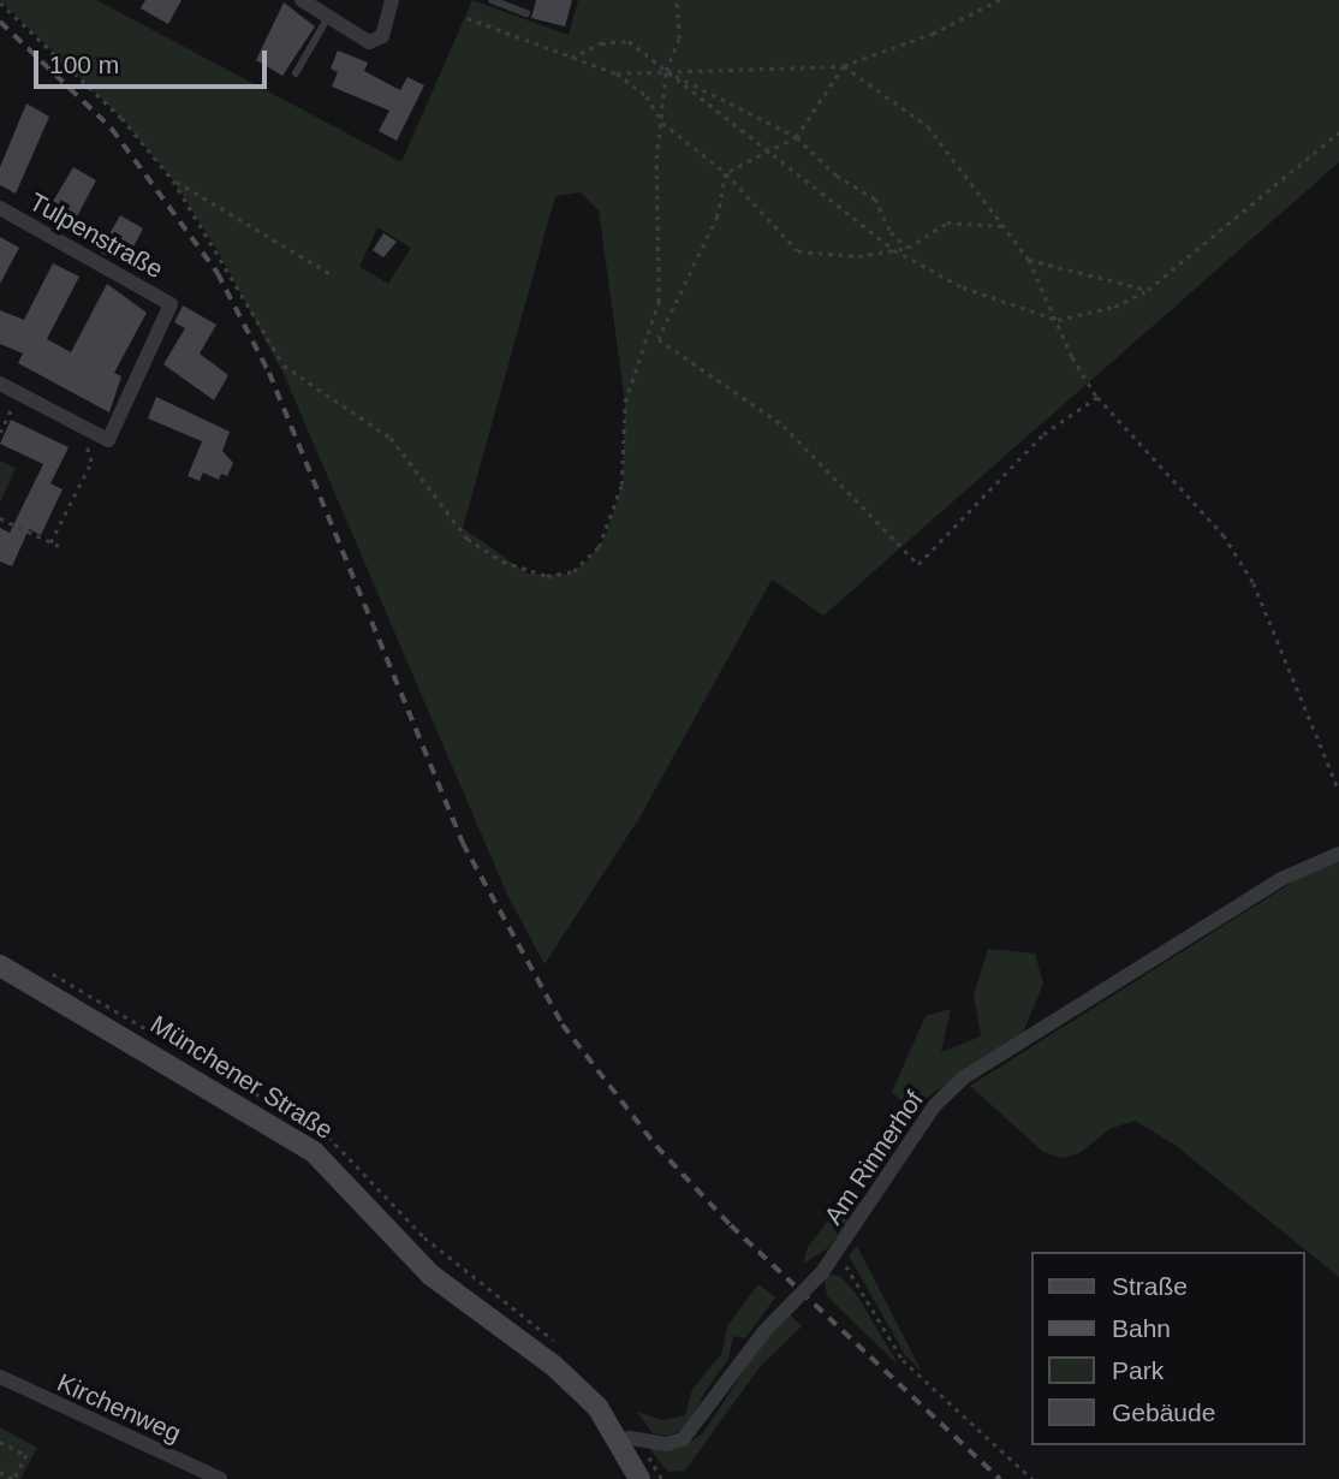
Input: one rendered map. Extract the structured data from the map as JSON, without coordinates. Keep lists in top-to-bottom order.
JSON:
{
  "streets": {
    "street": [
      "Tulpenstraße",
      "Münchener Straße",
      "Am Rinnerhof",
      "Kirchenweg"
    ]
  },
  "crossings": [
    ["Münchener Straße", "Am Rinnerhof"]
  ],
  "legend": [
    "Straße",
    "Bahn",
    "Park",
    "Gebäude"
  ],
  "scale_bar": "100 m"
}
